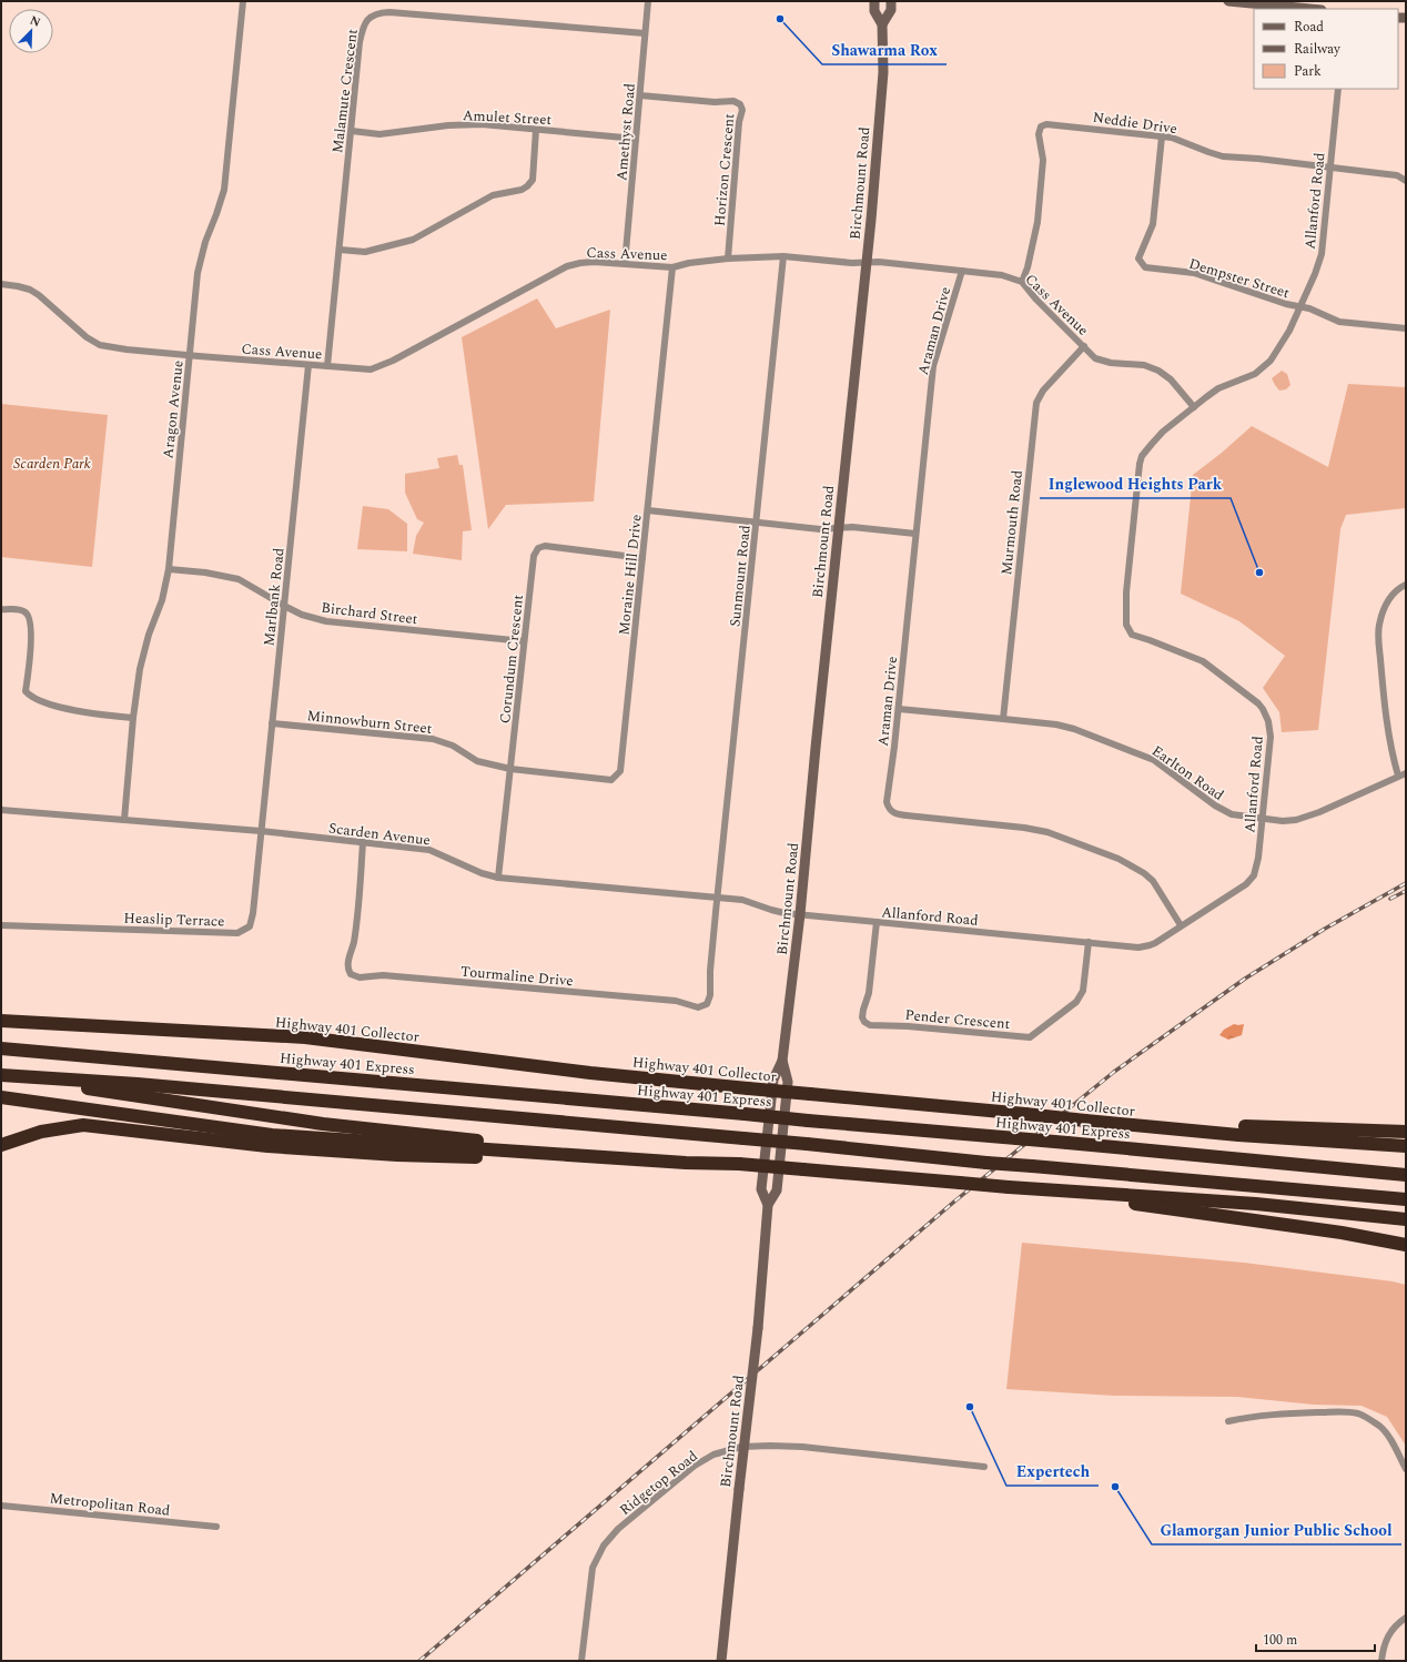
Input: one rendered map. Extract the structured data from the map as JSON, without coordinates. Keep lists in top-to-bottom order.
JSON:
{
  "streets": {
    "highway": ["Highway 401 Collector", "Highway 401 Express"],
    "main road": ["Birchmount Road"],
    "street": [
      "Malamute Crescent",
      "Amulet Street",
      "Neddie Drive",
      "Amethyst Road",
      "Horizon Crescent",
      "Allanford Road",
      "Cass Avenue",
      "Dempster Street",
      "Araman Drive",
      "Aragon Avenue",
      "Murmouth Road",
      "Moraine Hill Drive",
      "Sunmount Road",
      "Marlbank Road",
      "Birchard Street",
      "Corundum Crescent",
      "Minnowburn Street",
      "Earlton Road",
      "Scarden Avenue",
      "Heaslip Terrace",
      "Tourmaline Drive",
      "Pender Crescent",
      "Ridgetop Road",
      "Metropolitan Road"
    ]
  },
  "crossings": [
    ["Malamute Crescent", "Amulet Street"],
    ["Malamute Crescent", "Amethyst Road"],
    ["Malamute Crescent", "Cass Avenue"],
    ["Amulet Street", "Amethyst Road"],
    ["Neddie Drive", "Allanford Road"],
    ["Neddie Drive", "Cass Avenue"],
    ["Neddie Drive", "Dempster Street"],
    ["Amethyst Road", "Horizon Crescent"],
    ["Amethyst Road", "Cass Avenue"],
    ["Horizon Crescent", "Cass Avenue"],
    ["Birchmount Road", "Allanford Road"],
    ["Birchmount Road", "Cass Avenue"],
    ["Birchmount Road", "Scarden Avenue"],
    ["Allanford Road", "Cass Avenue"],
    ["Allanford Road", "Dempster Street"],
    ["Allanford Road", "Araman Drive"],
    ["Allanford Road", "Earlton Road"],
    ["Allanford Road", "Scarden Avenue"],
    ["Allanford Road", "Pender Crescent"],
    ["Cass Avenue", "Araman Drive"],
    ["Cass Avenue", "Aragon Avenue"],
    ["Cass Avenue", "Murmouth Road"],
    ["Cass Avenue", "Moraine Hill Drive"],
    ["Cass Avenue", "Sunmount Road"],
    ["Cass Avenue", "Marlbank Road"],
    ["Araman Drive", "Earlton Road"],
    ["Aragon Avenue", "Birchard Street"],
    ["Aragon Avenue", "Scarden Avenue"],
    ["Murmouth Road", "Earlton Road"],
    ["Moraine Hill Drive", "Corundum Crescent"],
    ["Moraine Hill Drive", "Minnowburn Street"],
    ["Sunmount Road", "Scarden Avenue"],
    ["Sunmount Road", "Tourmaline Drive"],
    ["Marlbank Road", "Birchard Street"],
    ["Marlbank Road", "Minnowburn Street"],
    ["Marlbank Road", "Scarden Avenue"],
    ["Marlbank Road", "Heaslip Terrace"],
    ["Birchard Street", "Corundum Crescent"],
    ["Corundum Crescent", "Minnowburn Street"],
    ["Corundum Crescent", "Scarden Avenue"],
    ["Scarden Avenue", "Heaslip Terrace"],
    ["Scarden Avenue", "Tourmaline Drive"]
  ],
  "parks": ["Scarden Park"],
  "places": [
    "Shawarma Rox",
    "Inglewood Heights Park",
    "Expertech",
    "Glamorgan Junior Public School"
  ],
  "legend": ["Road", "Railway", "Park"],
  "scale_bar": "100 m",
  "north": "top right"
}
